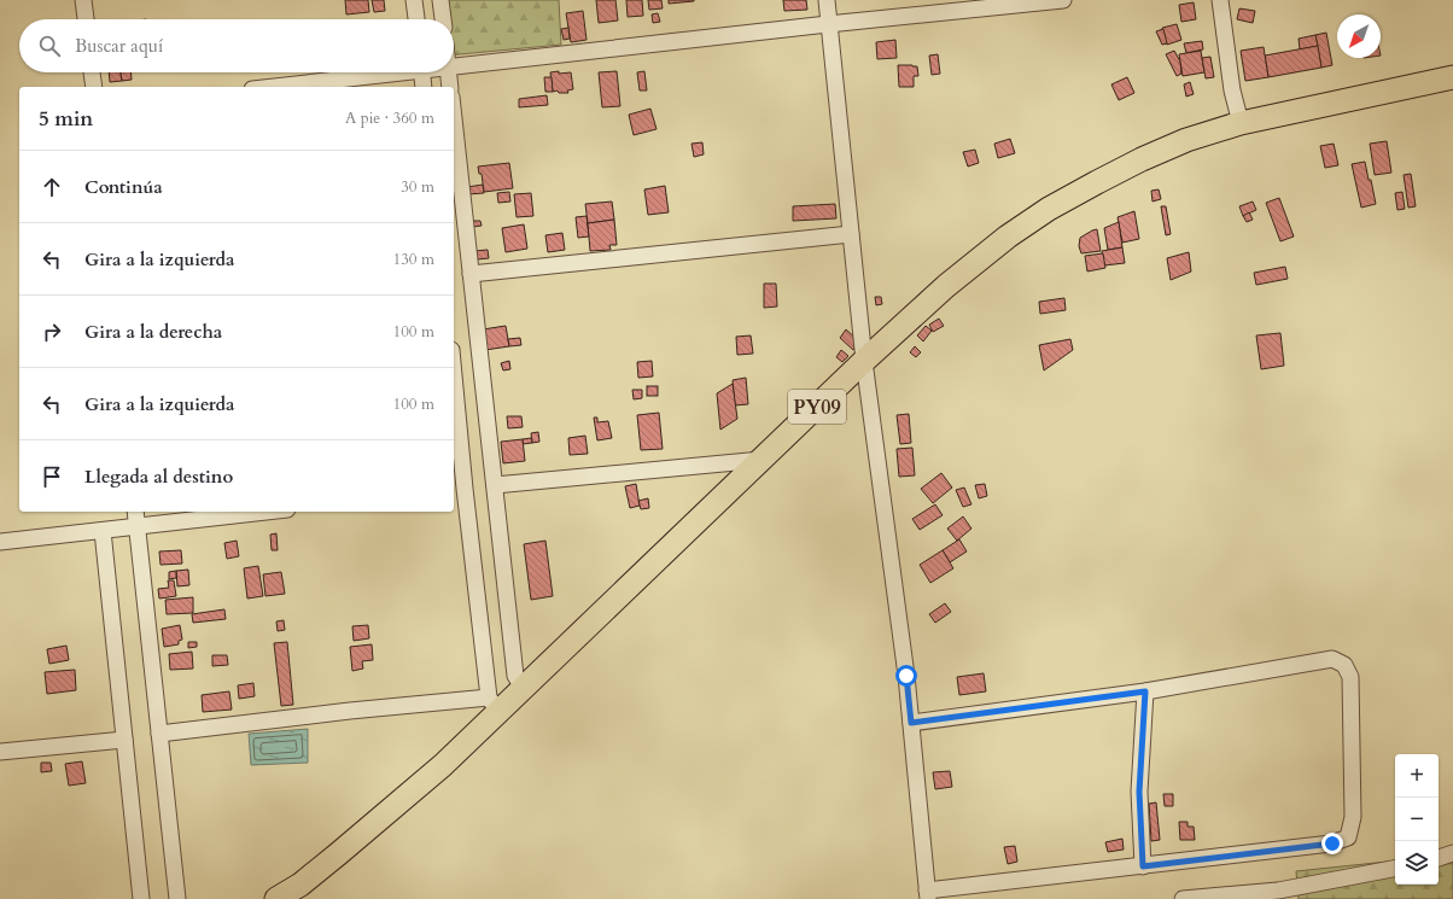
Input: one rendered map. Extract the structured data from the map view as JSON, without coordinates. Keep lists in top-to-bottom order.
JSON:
{
  "streets": {
    "highway": ["PY09"]
  },
  "north": "bottom left",
  "page": {
    "search": "Buscar aquí",
    "heading": ["5 min", "A pie · 360 m"],
    "list": [
      ["Continúa", "30 m"],
      ["Gira a la izquierda", "130 m"],
      ["Gira a la derecha", "100 m"],
      ["Gira a la izquierda", "100 m"],
      "Llegada al destino"
    ],
    "map_buttons": ["+", "−"]
  }
}
